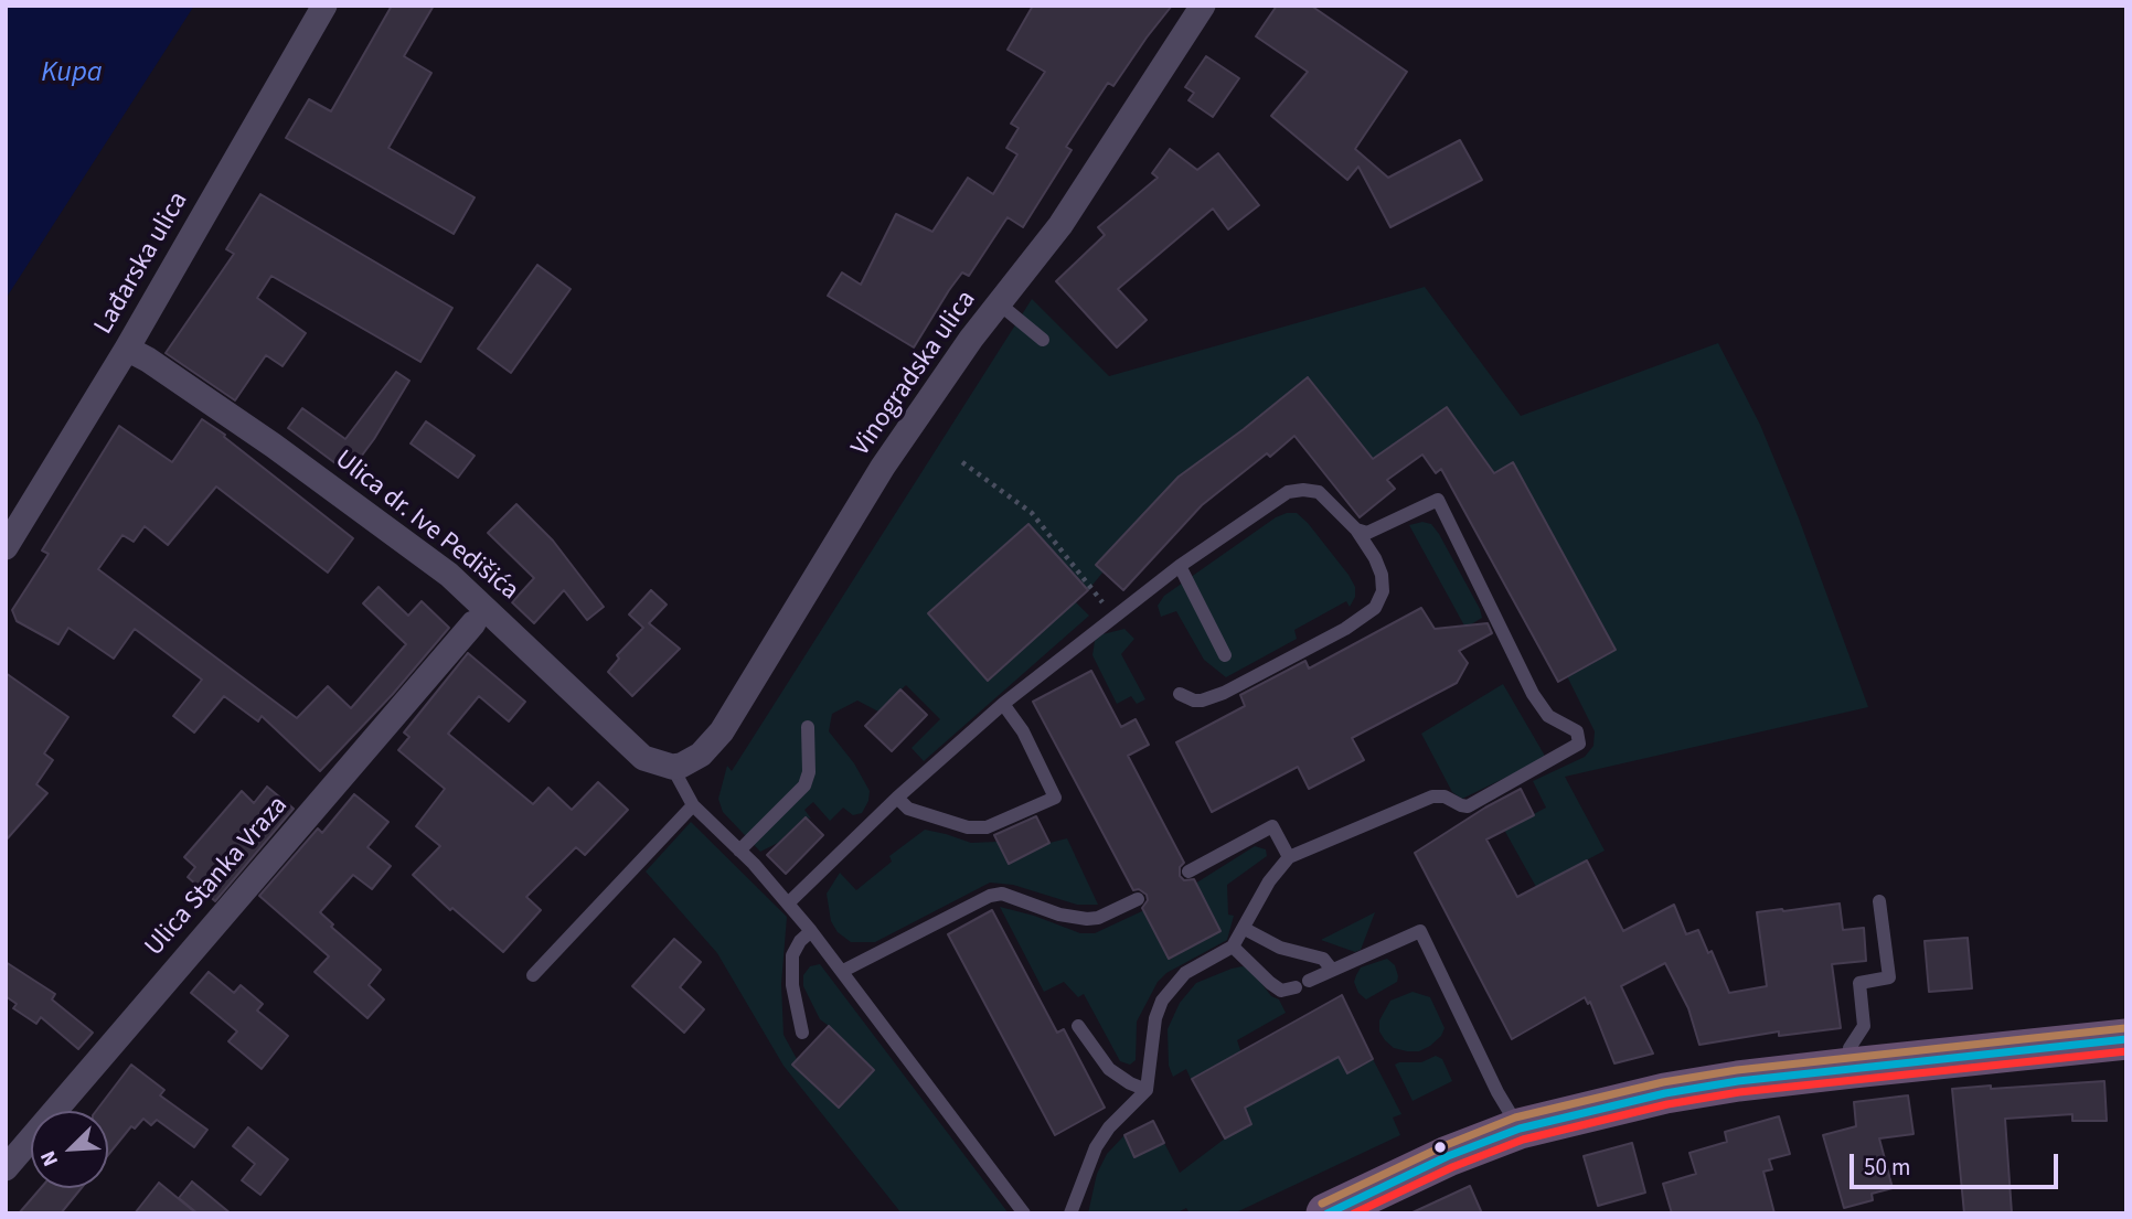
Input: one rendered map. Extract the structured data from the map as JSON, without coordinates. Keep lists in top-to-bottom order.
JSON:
{
  "streets": {
    "street": [
      "Lađarska ulica",
      "Vinogradska ulica",
      "Ulica dr. Ive Pedišića",
      "Ulica Stanka Vraza"
    ]
  },
  "crossings": [
    ["Lađarska ulica", "Ulica dr. Ive Pedišića"],
    ["Vinogradska ulica", "Ulica dr. Ive Pedišića"]
  ],
  "water": ["Kupa"],
  "scale_bar": "50 m",
  "north": "bottom left"
}
